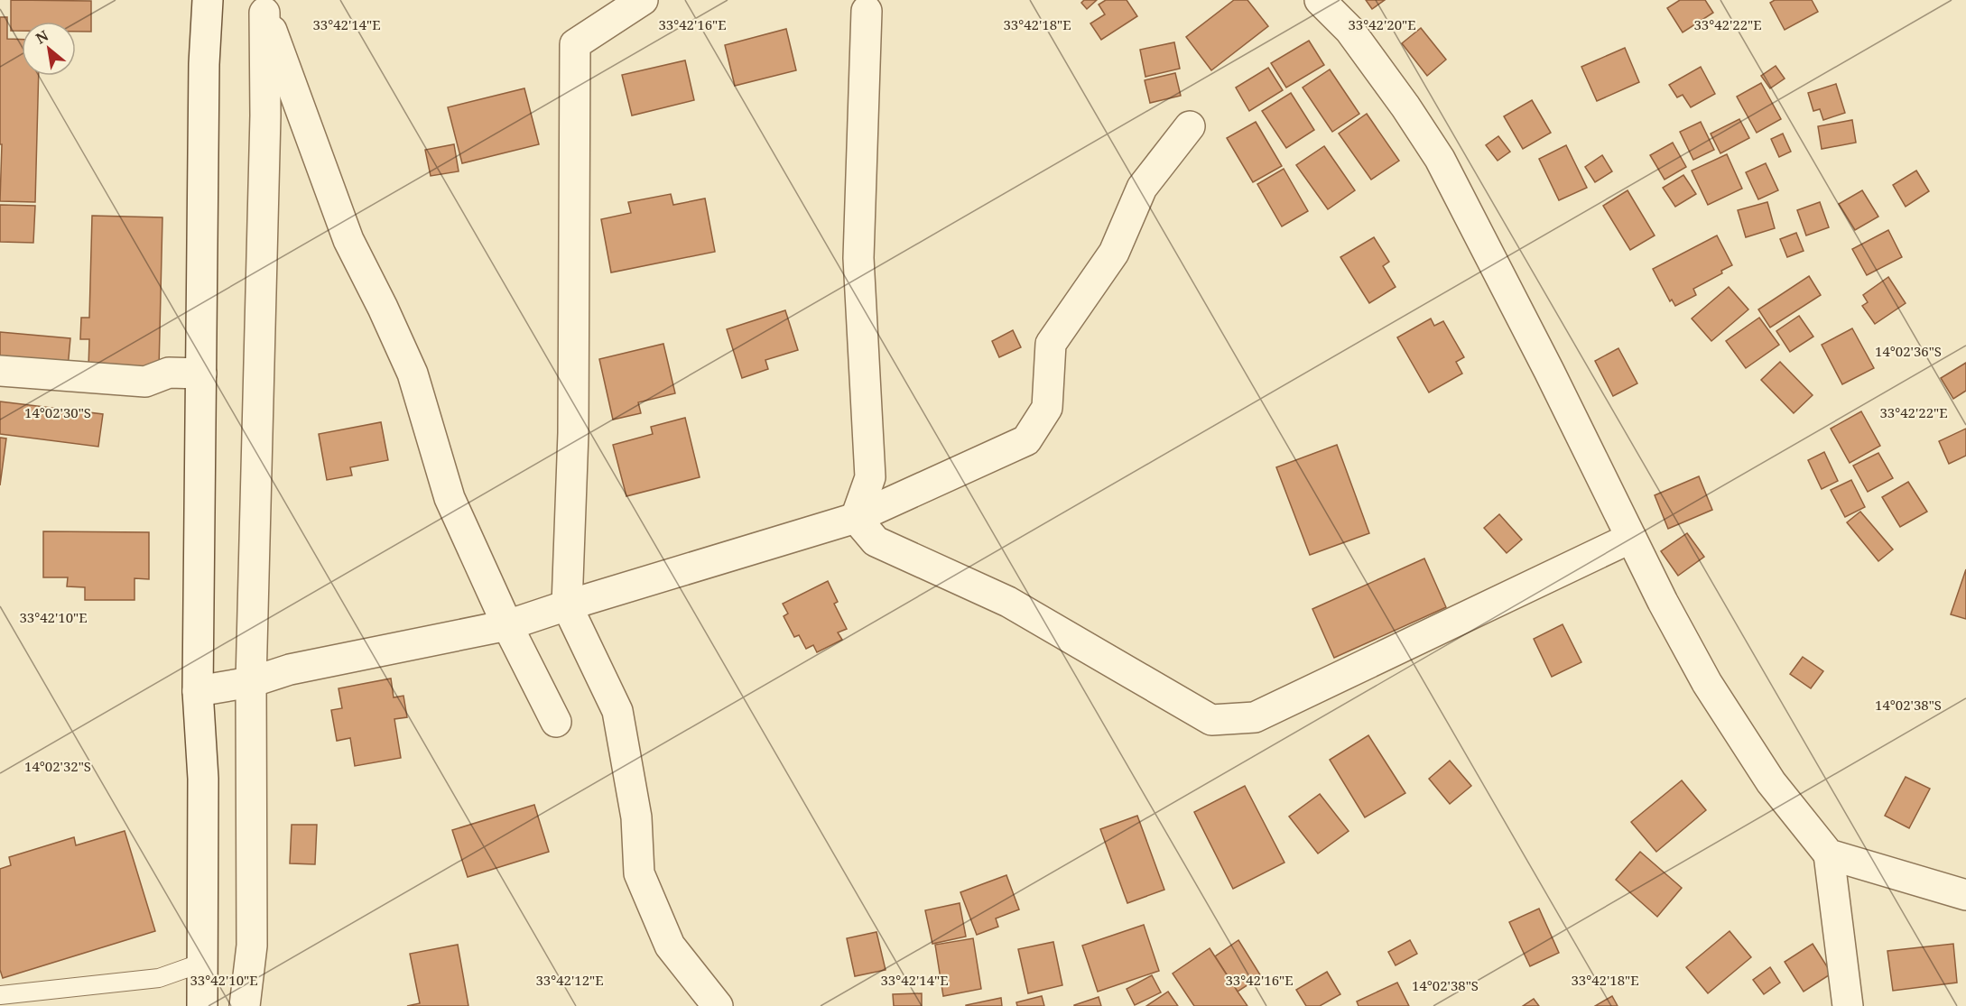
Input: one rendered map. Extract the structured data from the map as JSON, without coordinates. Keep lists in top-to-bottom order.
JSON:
{
  "north": "top left",
  "coordinates": [
    "33°42'14\"E",
    "33°42'16\"E",
    "33°42'18\"E",
    "33°42'20\"E",
    "33°42'22\"E",
    "14°02'36\"S",
    "14°02'30\"S",
    "33°42'10\"E",
    "14°02'38\"S",
    "14°02'32\"S",
    "33°42'12\"E"
  ]
}
